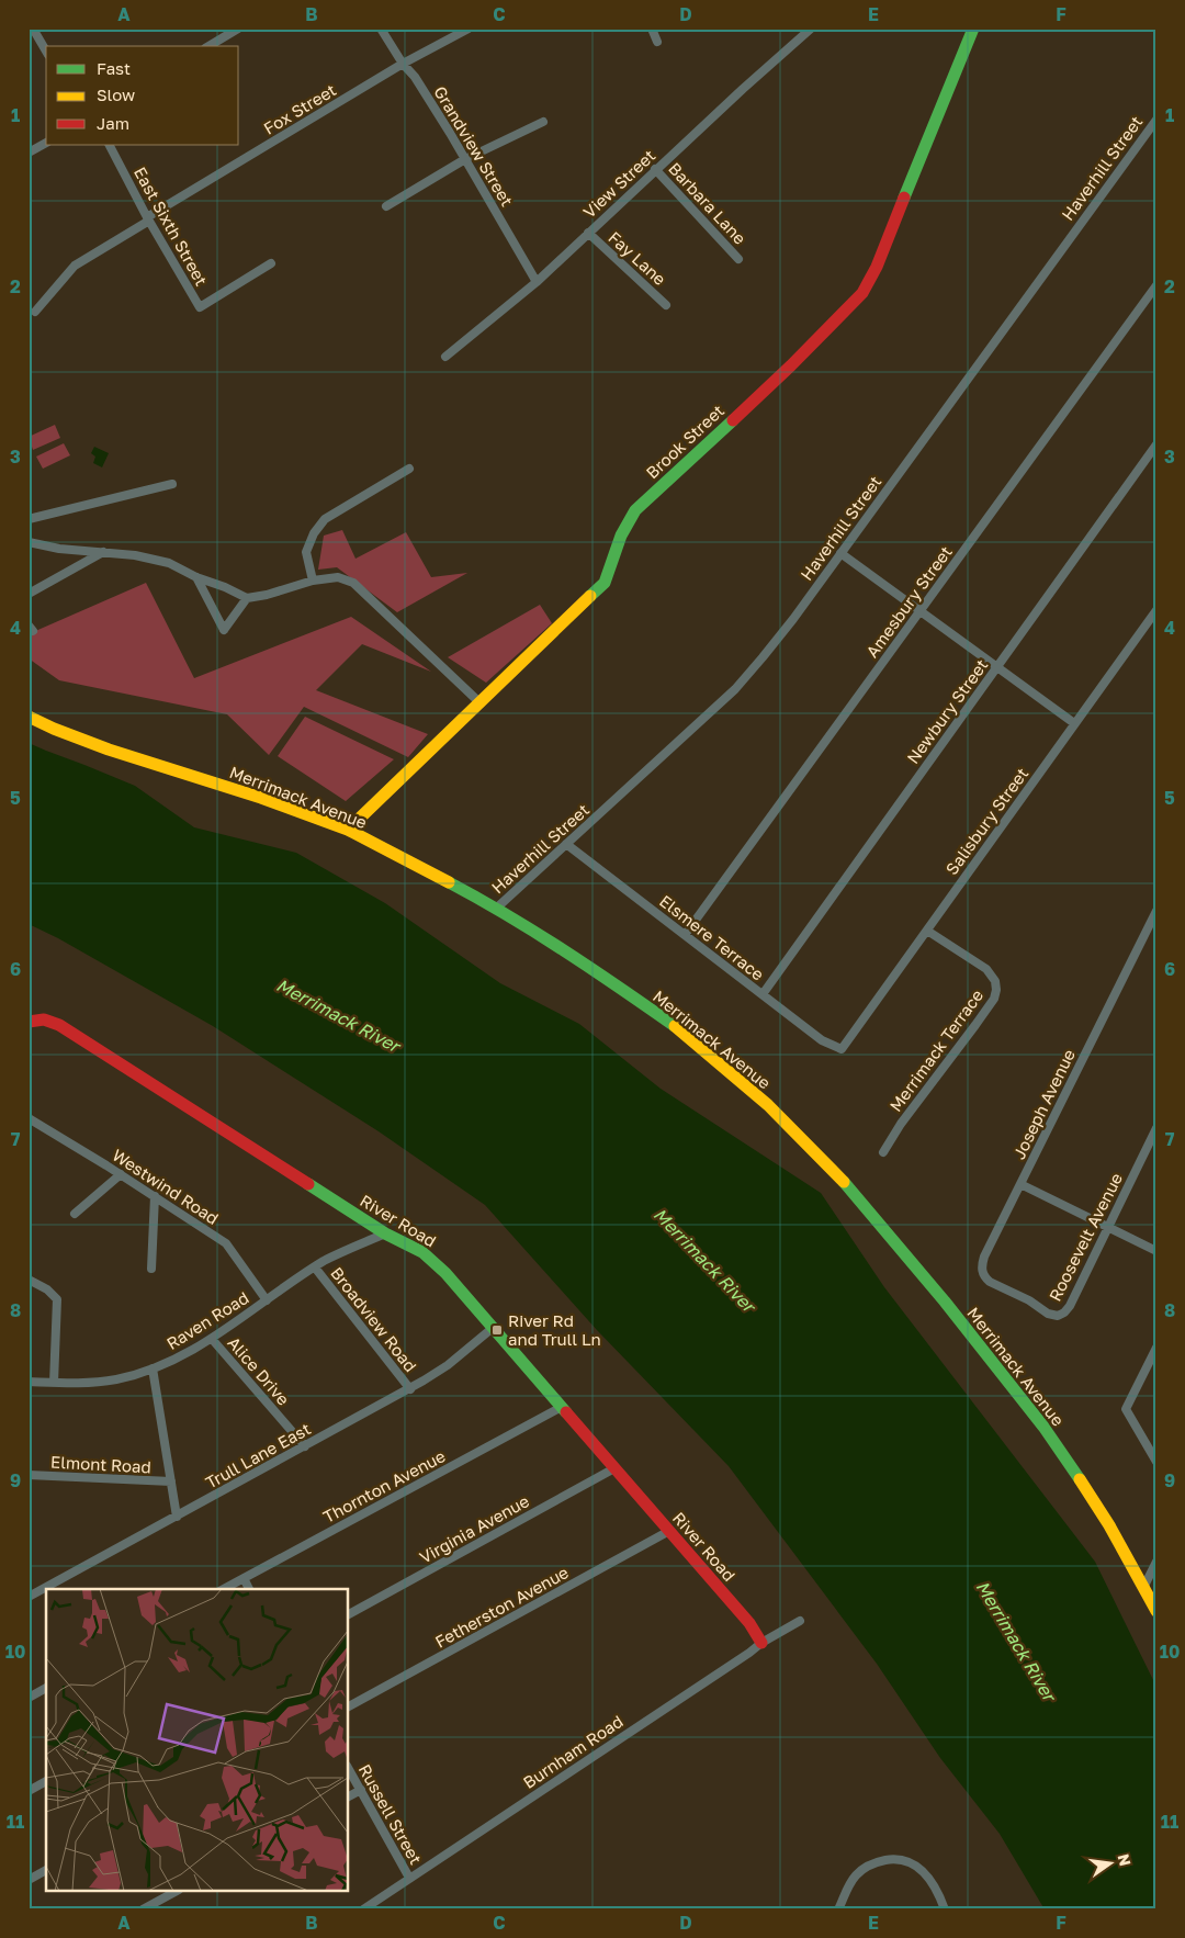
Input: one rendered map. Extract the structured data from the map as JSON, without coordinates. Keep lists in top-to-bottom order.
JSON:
{
  "streets": {
    "street": [
      "Fox Street",
      "Grandview Street",
      "Haverhill Street",
      "View Street",
      "Barbara Lane",
      "East Sixth Street",
      "Fay Lane",
      "Brook Street",
      "Amesbury Street",
      "Newbury Street",
      "Merrimack Avenue",
      "Salisbury Street",
      "Elsmere Terrace",
      "Merrimack Terrace",
      "Joseph Avenue",
      "Westwind Road",
      "River Road",
      "Roosevelt Avenue",
      "Broadview Road",
      "Raven Road",
      "Alice Drive",
      "Trull Lane East",
      "Elmont Road",
      "Thornton Avenue",
      "Virginia Avenue",
      "Fetherston Avenue",
      "Burnham Road",
      "Russell Street"
    ]
  },
  "crossings": [
    ["Fox Street", "Grandview Street"],
    ["Fox Street", "East Sixth Street"],
    ["Grandview Street", "View Street"],
    ["Haverhill Street", "Merrimack Avenue"],
    ["Haverhill Street", "Elsmere Terrace"],
    ["View Street", "Barbara Lane"],
    ["View Street", "Fay Lane"],
    ["Brook Street", "Merrimack Avenue"],
    ["Amesbury Street", "Elsmere Terrace"],
    ["Newbury Street", "Elsmere Terrace"],
    ["Salisbury Street", "Elsmere Terrace"],
    ["Salisbury Street", "Merrimack Terrace"],
    ["Joseph Avenue", "Roosevelt Avenue"],
    ["Westwind Road", "Raven Road"],
    ["River Road", "Raven Road"],
    ["River Road", "Trull Lane East"],
    ["River Road", "Thornton Avenue"],
    ["River Road", "Virginia Avenue"],
    ["River Road", "Fetherston Avenue"],
    ["River Road", "Burnham Road"],
    ["Broadview Road", "Raven Road"],
    ["Broadview Road", "Trull Lane East"],
    ["Raven Road", "Alice Drive"],
    ["Alice Drive", "Trull Lane East"],
    ["Burnham Road", "Russell Street"]
  ],
  "water": ["Merrimack River"],
  "places": {
    "transit": ["River Rd and Trull Ln"]
  },
  "legend": ["Fast", "Slow", "Jam"],
  "north": "right",
  "grid": {
    "columns": [
      "A",
      "B",
      "C",
      "D",
      "E",
      "F"
    ],
    "rows": [
      "1",
      "2",
      "3",
      "4",
      "5",
      "6",
      "7",
      "8",
      "9",
      "10",
      "11"
    ]
  }
}
